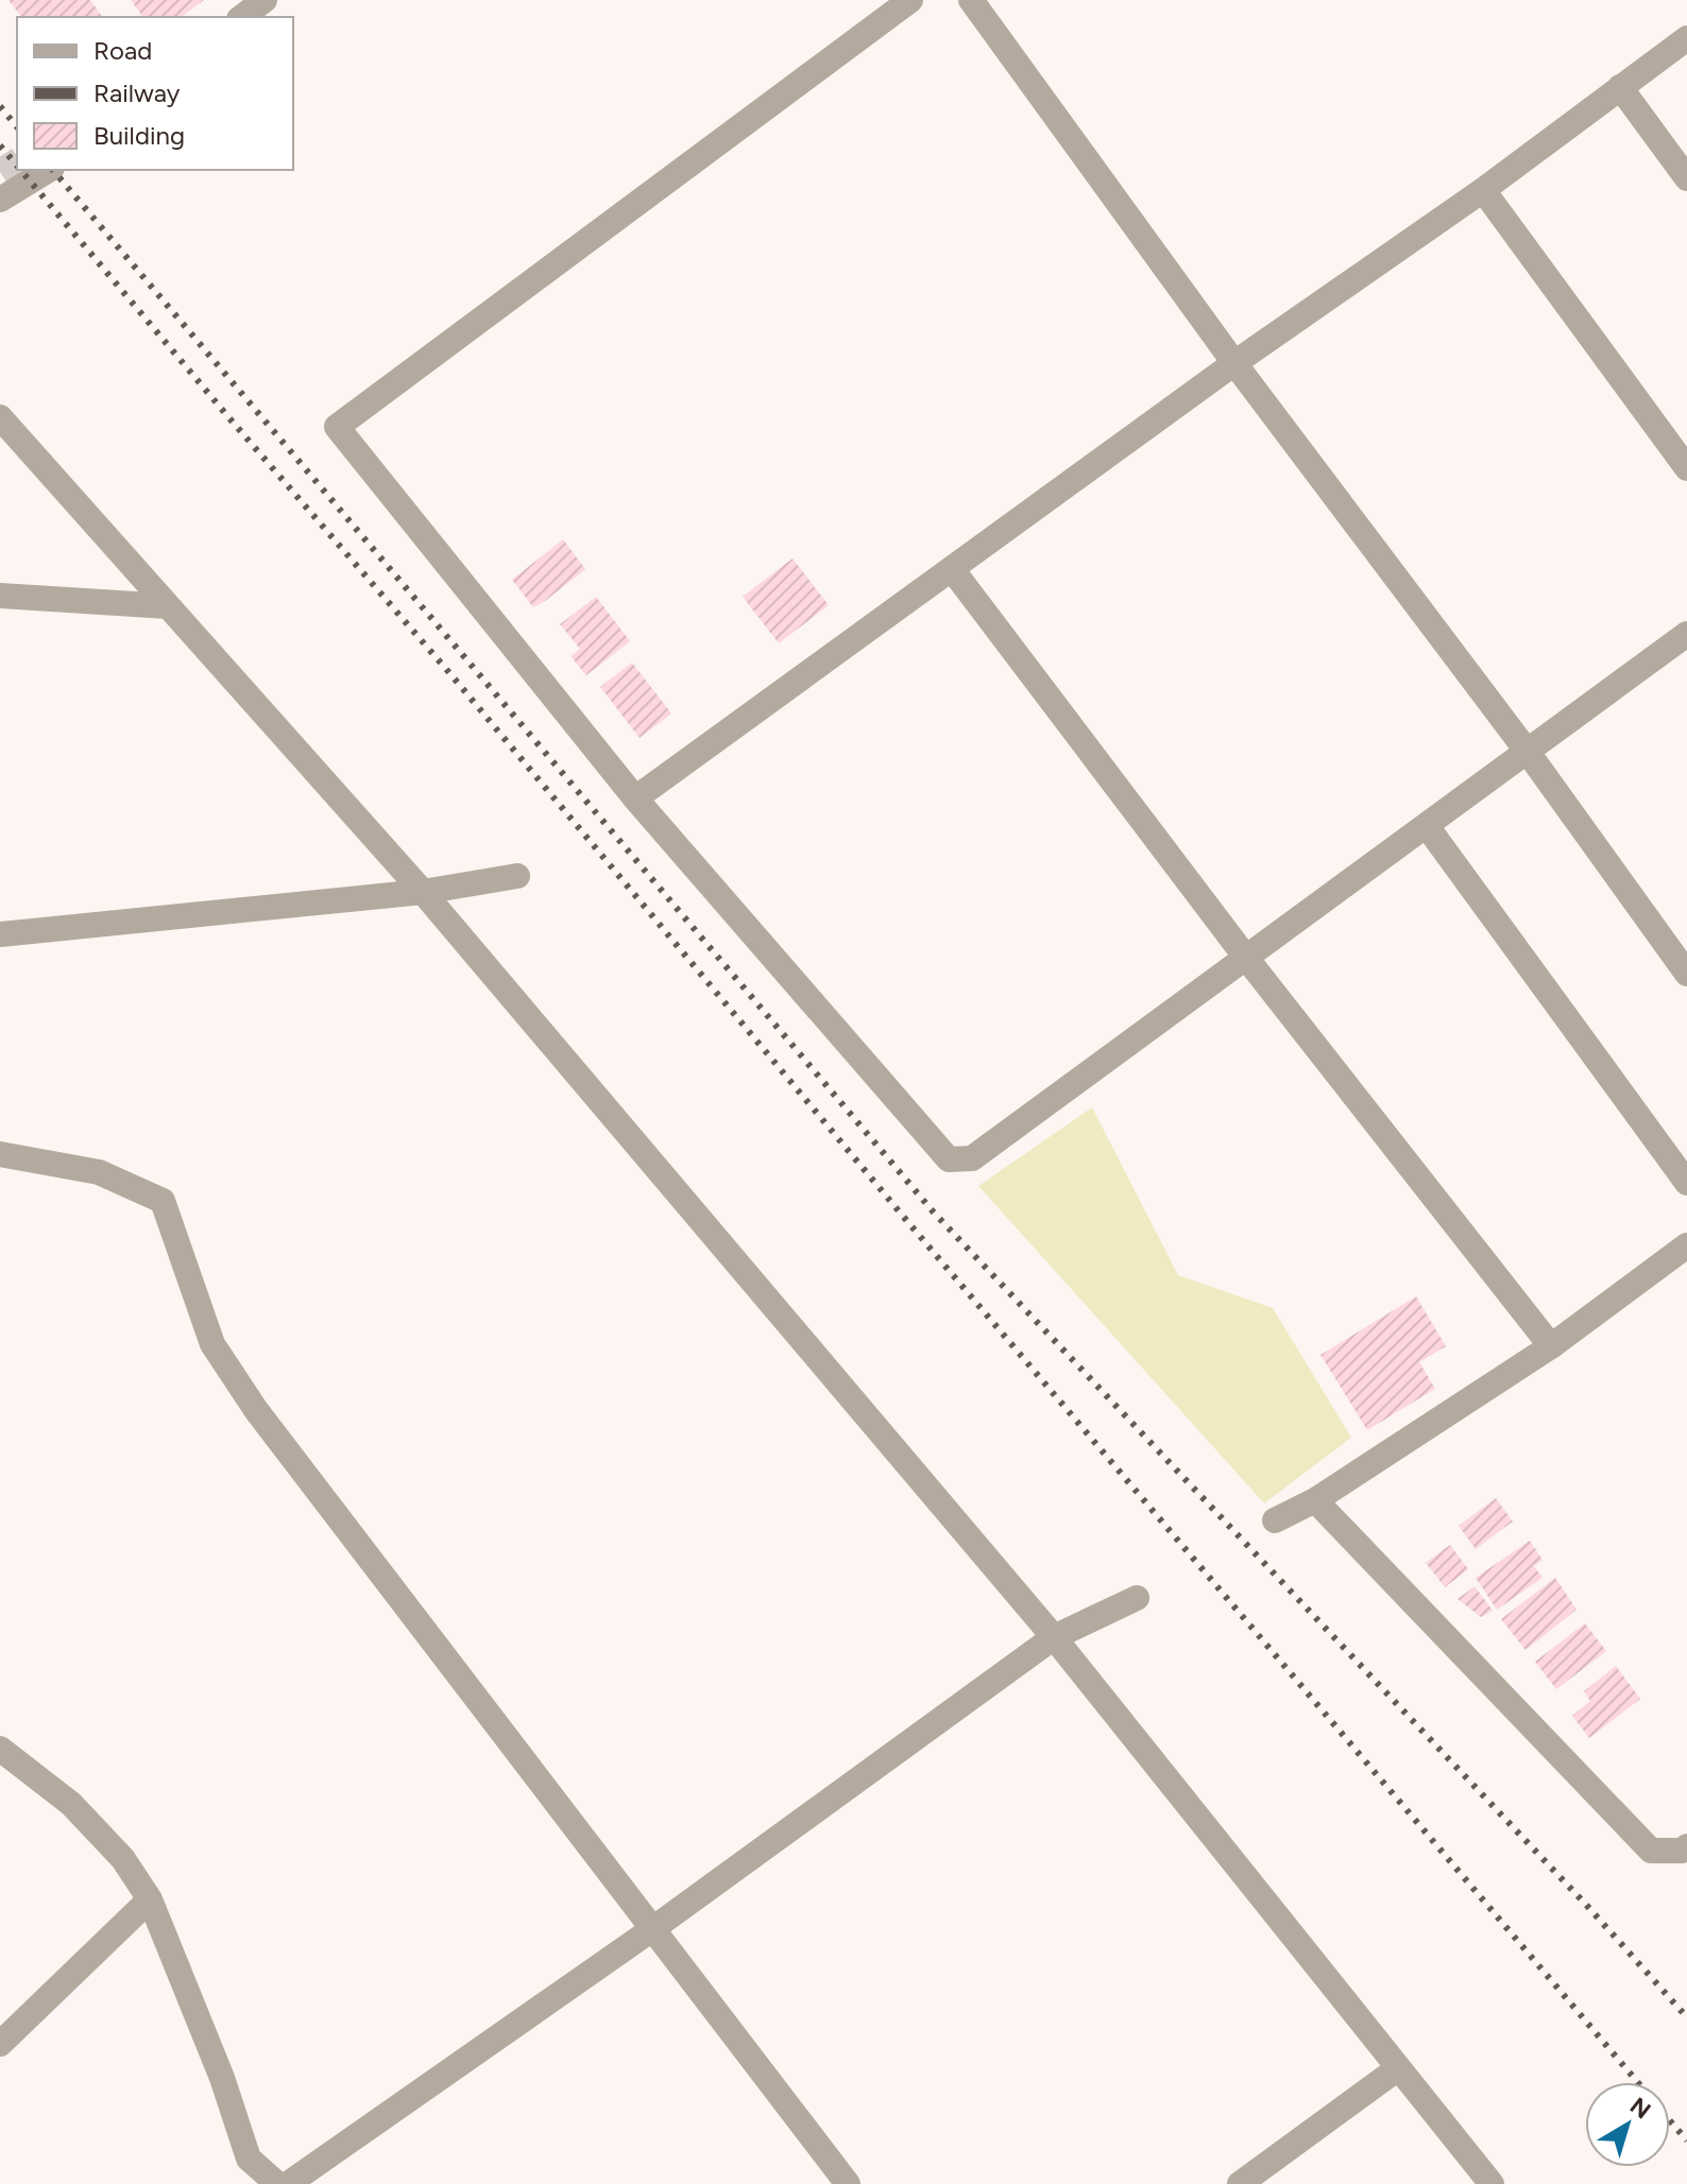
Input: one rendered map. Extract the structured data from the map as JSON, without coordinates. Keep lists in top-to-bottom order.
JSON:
{
  "legend": ["Road", "Railway", "Building"],
  "north": "top right"
}
